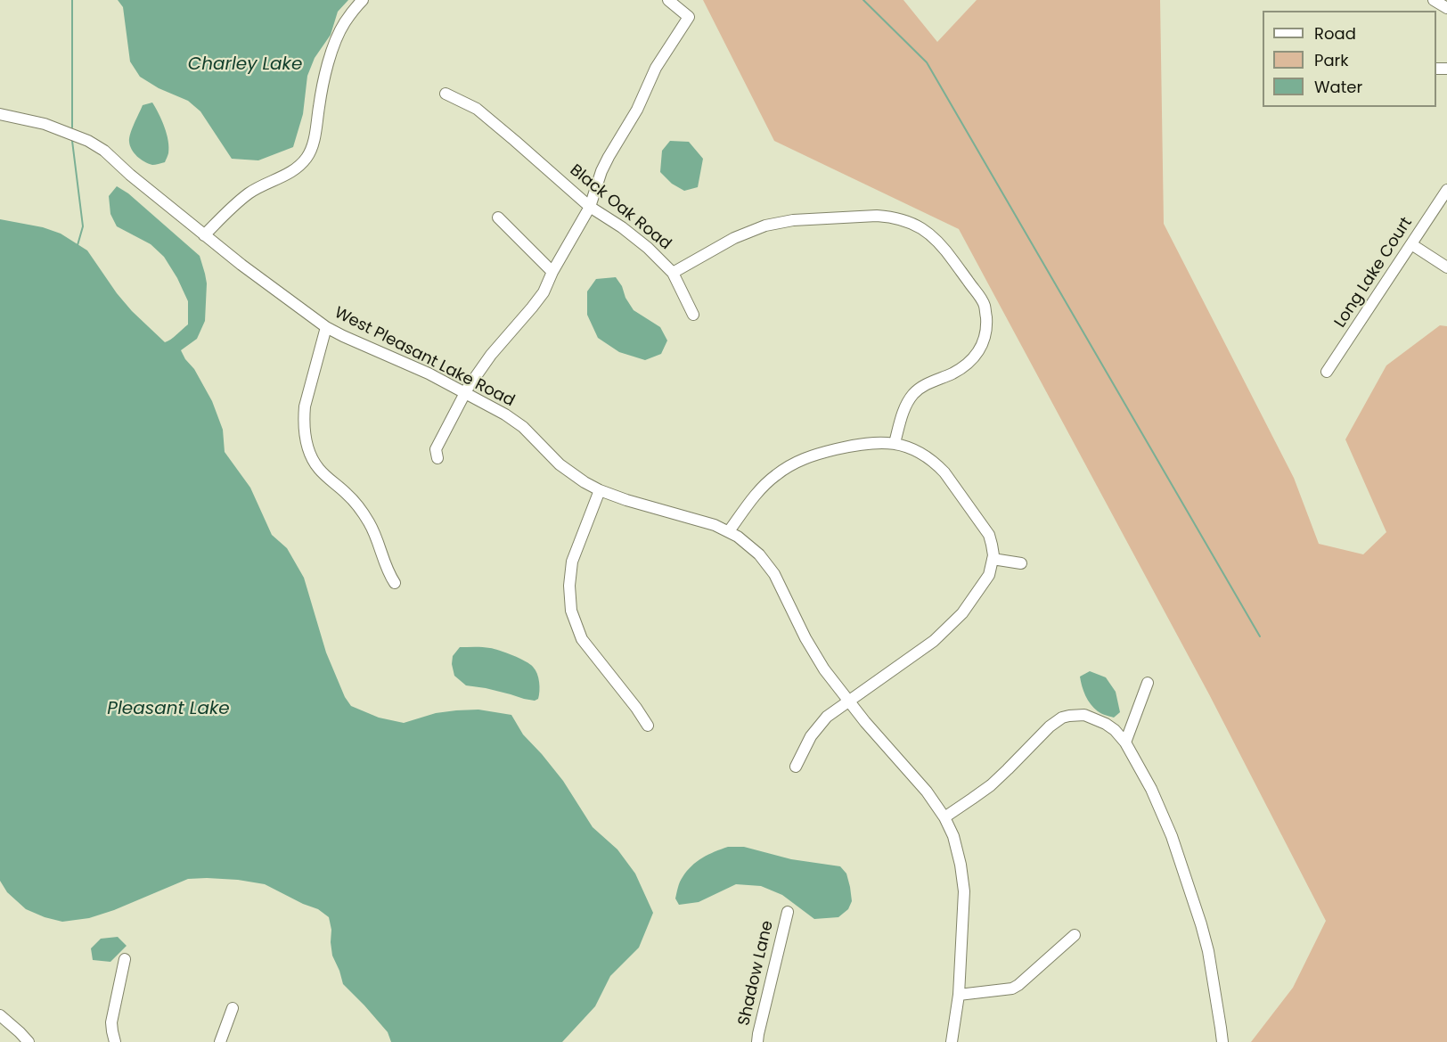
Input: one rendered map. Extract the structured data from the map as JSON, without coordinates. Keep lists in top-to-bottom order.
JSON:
{
  "streets": {
    "street": [
      "Black Oak Road",
      "Long Lake Court",
      "West Pleasant Lake Road",
      "Shadow Lane"
    ]
  },
  "water": ["Charley Lake", "Pleasant Lake"],
  "legend": ["Road", "Park", "Water"]
}
